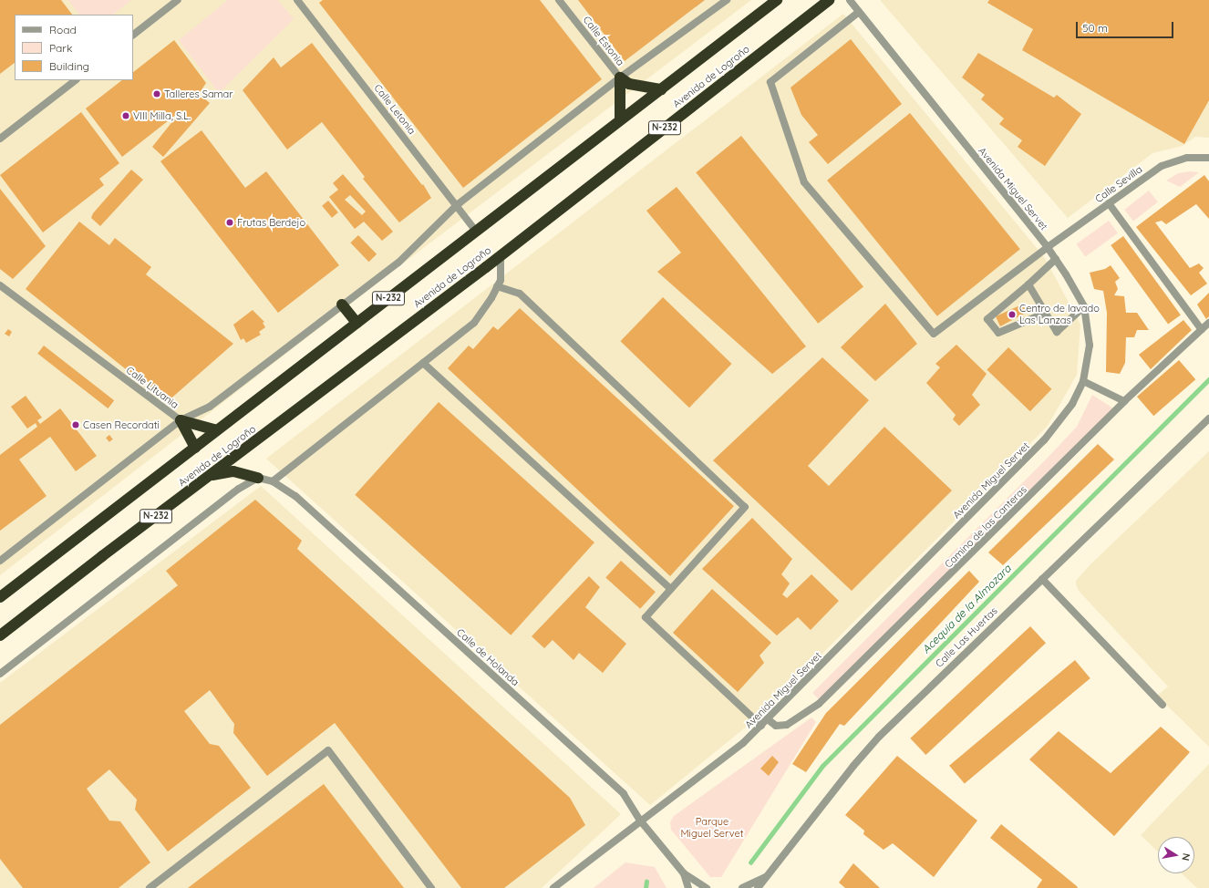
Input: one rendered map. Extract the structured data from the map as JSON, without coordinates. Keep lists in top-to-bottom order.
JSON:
{
  "streets": {
    "highway": ["Avenida de Logroño", "N-232"],
    "street": [
      "Calle Estonia",
      "Calle Letonia",
      "Calle Sevilla",
      "Avenida Miguel Servet",
      "Calle Lituania",
      "Camino de las Canteras",
      "Calle Las Huertas",
      "Calle de Holanda"
    ]
  },
  "crossings": [
    ["Avenida de Logroño", "Calle Letonia"],
    ["Calle Sevilla", "Avenida Miguel Servet"],
    ["Avenida Miguel Servet", "Camino de las Canteras"],
    ["Avenida Miguel Servet", "Calle de Holanda"]
  ],
  "water": ["Acequia de la Almozara"],
  "parks": ["Parque Miguel Servet"],
  "places": [
    "Talleres Samar",
    "VIII Milla, S.L.",
    "Frutas Berdejo",
    "Centro de lavado Las Lanzas",
    "Casen Recordati"
  ],
  "legend": ["Road", "Park", "Building"],
  "scale_bar": "50 m",
  "north": "right"
}
